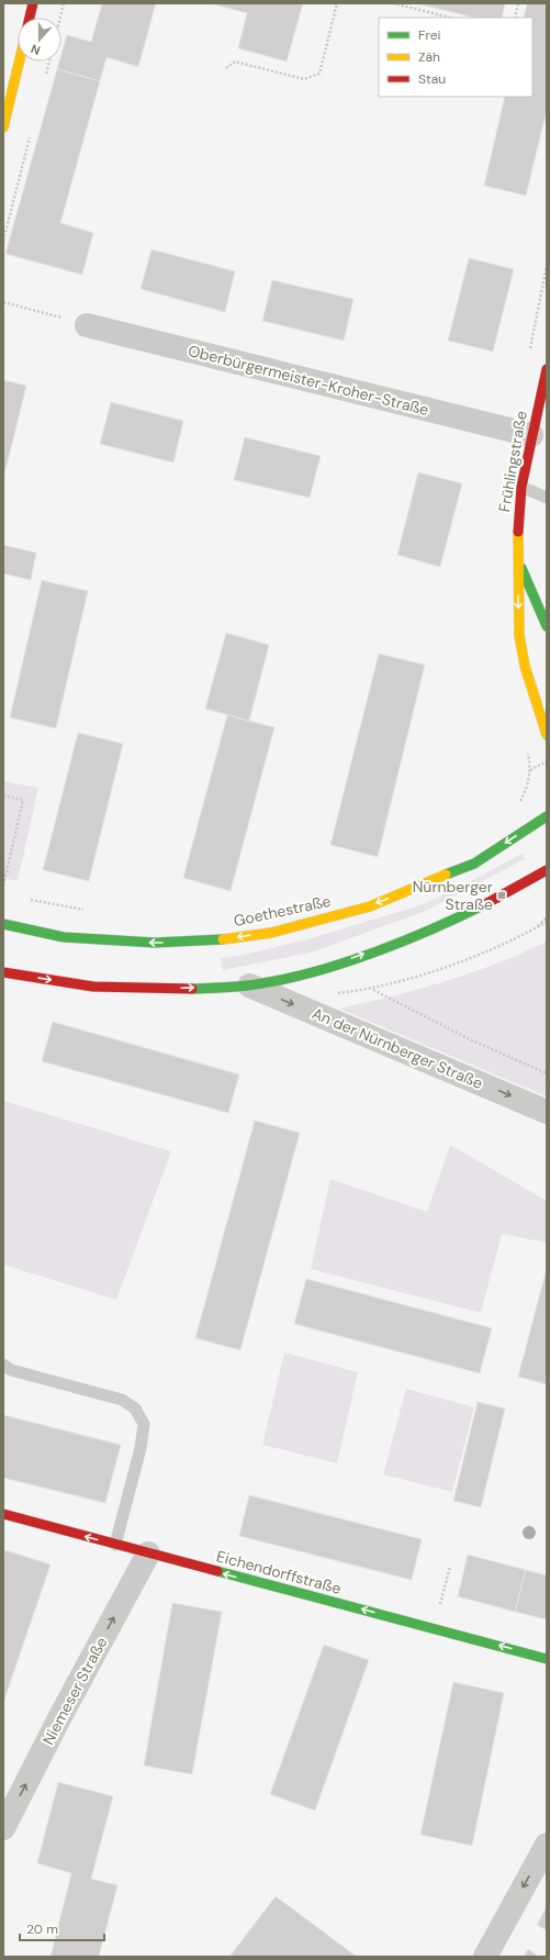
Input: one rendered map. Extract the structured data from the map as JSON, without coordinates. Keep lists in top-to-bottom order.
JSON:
{
  "streets": {
    "main road": ["Frühlingstraße", "Goethestraße", "Eichendorffstraße"],
    "street": ["Oberbürgermeister-Kroher-Straße", "An der Nürnberger Straße", "Niemeser Straße"]
  },
  "crossings": [
    ["Oberbürgermeister-Kroher-Straße", "Frühlingstraße"],
    ["Eichendorffstraße", "Niemeser Straße"]
  ],
  "one_way": ["An der Nürnberger Straße", "Eichendorffstraße", "Niemeser Straße"],
  "places": {
    "transit": ["Nürnberger Straße"]
  },
  "legend": ["Frei", "Zäh", "Stau"],
  "scale_bar": "20 m",
  "north": "bottom"
}
